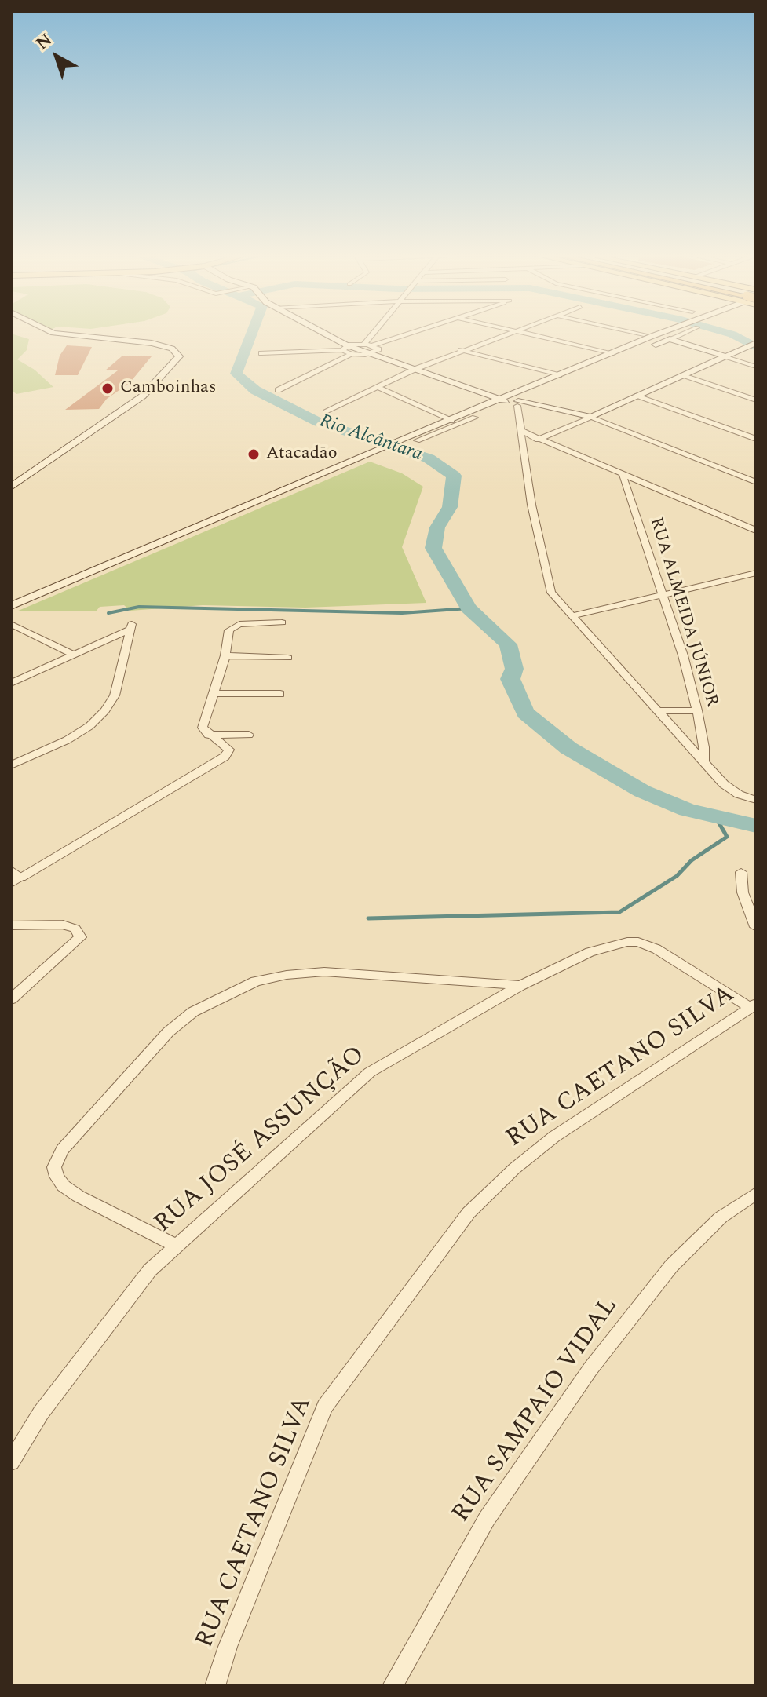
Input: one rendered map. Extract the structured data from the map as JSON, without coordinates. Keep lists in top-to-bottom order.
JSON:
{
  "streets": {
    "street": [
      "RUA ALMEIDA JÚNIOR",
      "RUA CAETANO SILVA",
      "RUA JOSÉ ASSUNÇÃO",
      "RUA SAMPAIO VIDAL"
    ]
  },
  "crossings": [
    ["RUA CAETANO SILVA", "RUA JOSÉ ASSUNÇÃO"]
  ],
  "water": ["Rio Alcântara"],
  "places": ["Camboinhas", "Atacadão"],
  "north": "top left"
}
